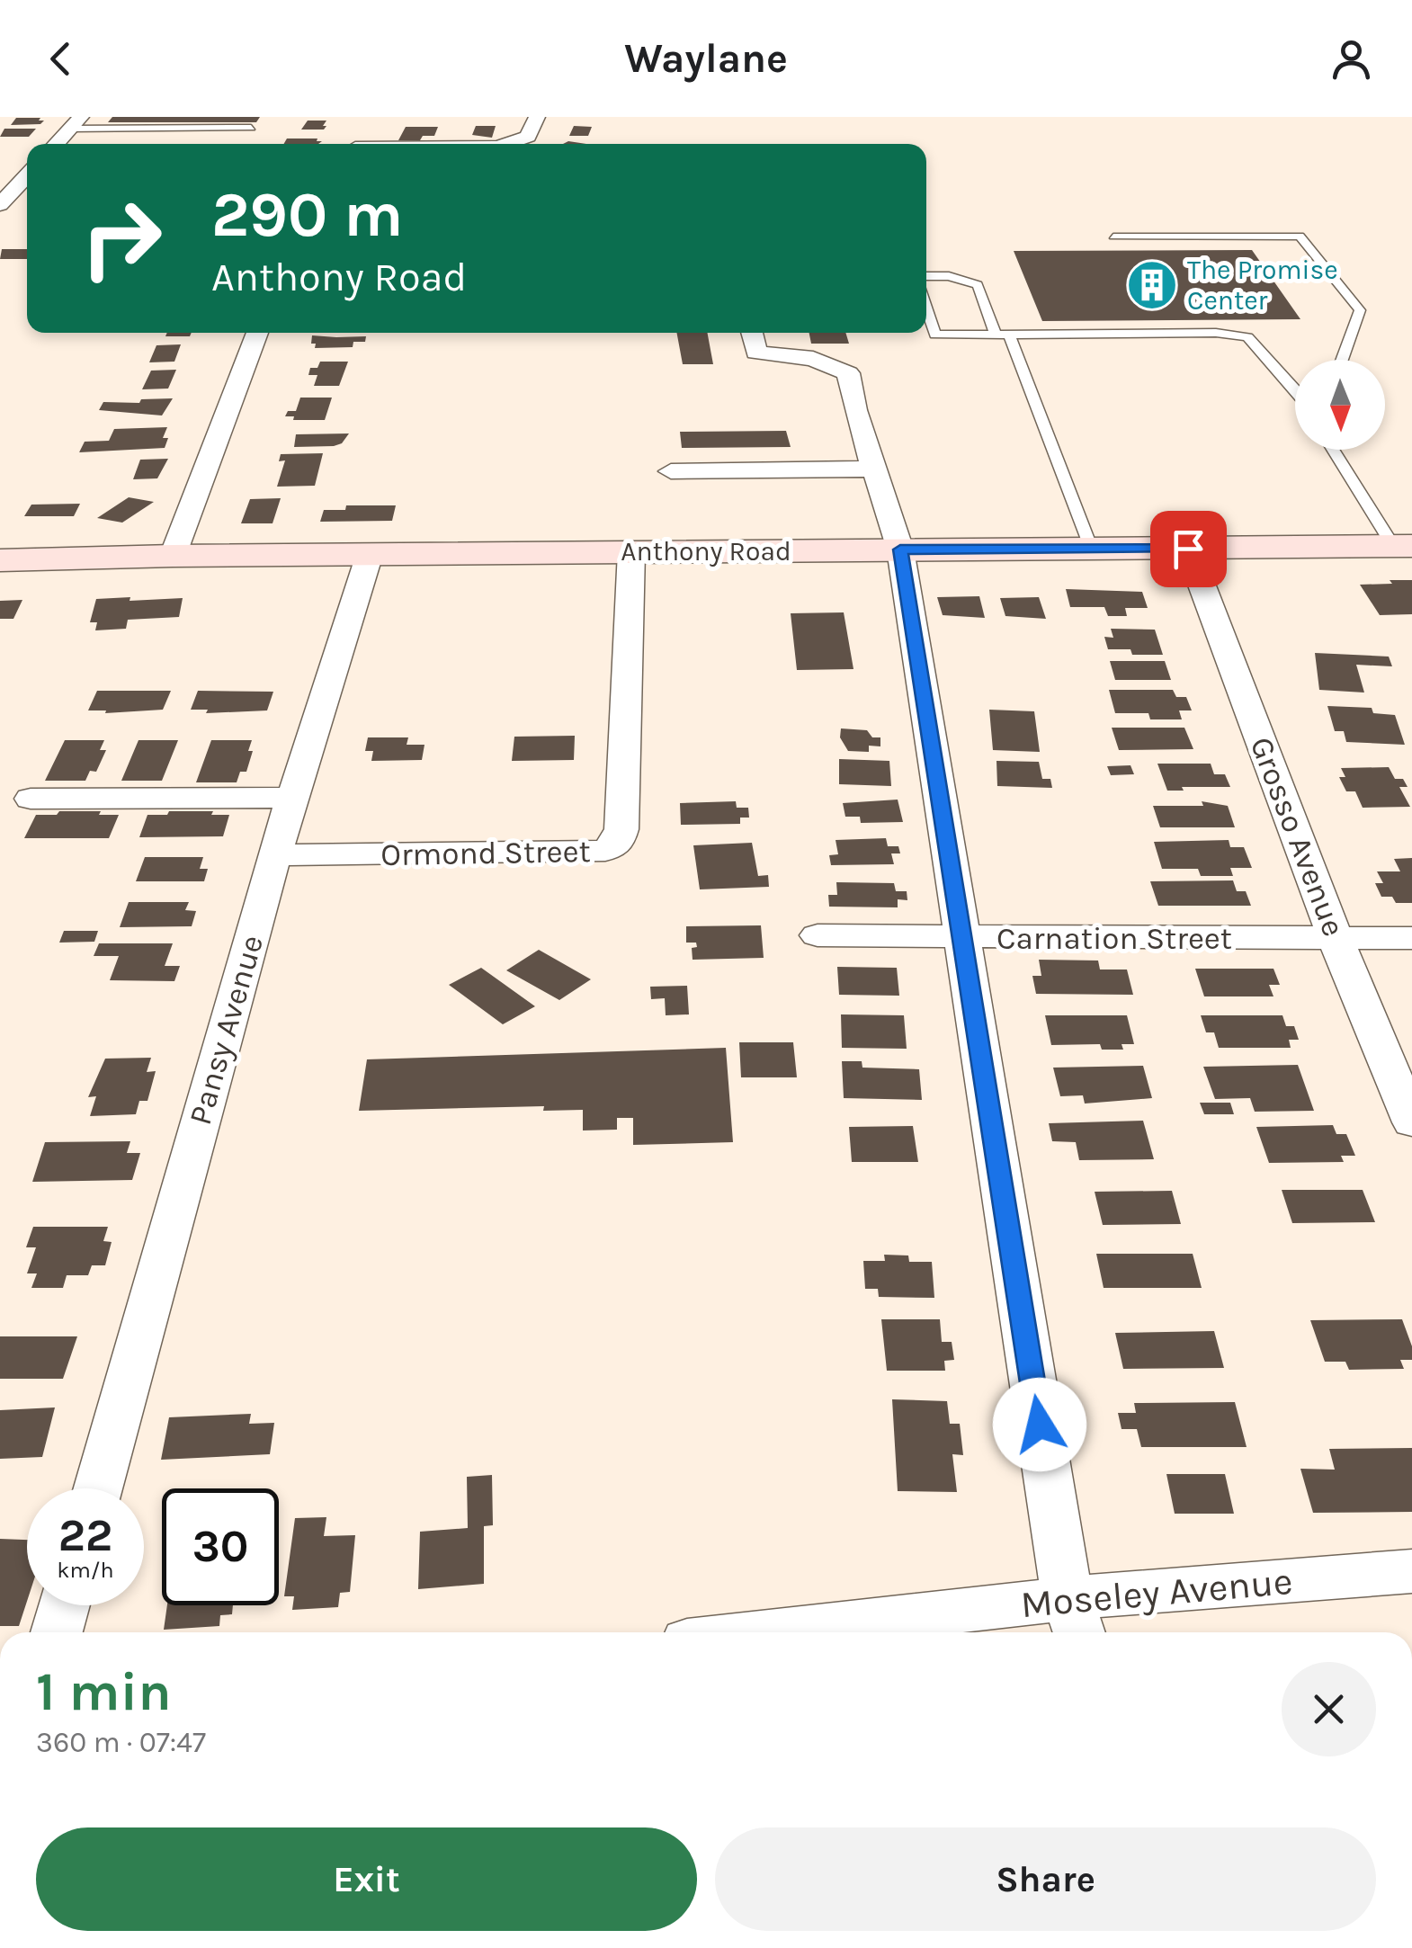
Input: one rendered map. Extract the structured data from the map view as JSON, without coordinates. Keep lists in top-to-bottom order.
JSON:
{
  "streets": {
    "street": [
      "Anthony Road",
      "Grosso Avenue",
      "Ormond Street",
      "Carnation Street",
      "Pansy Avenue",
      "Moseley Avenue"
    ]
  },
  "crossings": [
    ["Anthony Road", "Grosso Avenue"],
    ["Anthony Road", "Ormond Street"],
    ["Anthony Road", "Pansy Avenue"],
    ["Grosso Avenue", "Carnation Street"],
    ["Ormond Street", "Pansy Avenue"]
  ],
  "places": {
    "building": ["The Promise Center"]
  },
  "north": "bottom",
  "page": {
    "header": "Waylane",
    "turn": ["290 m", "Anthony Road"],
    "speed": "22 km/h",
    "limit": "30",
    "heading": ["1 min", "360 m · 07:47"],
    "buttons": ["Exit", "Share"]
  }
}
